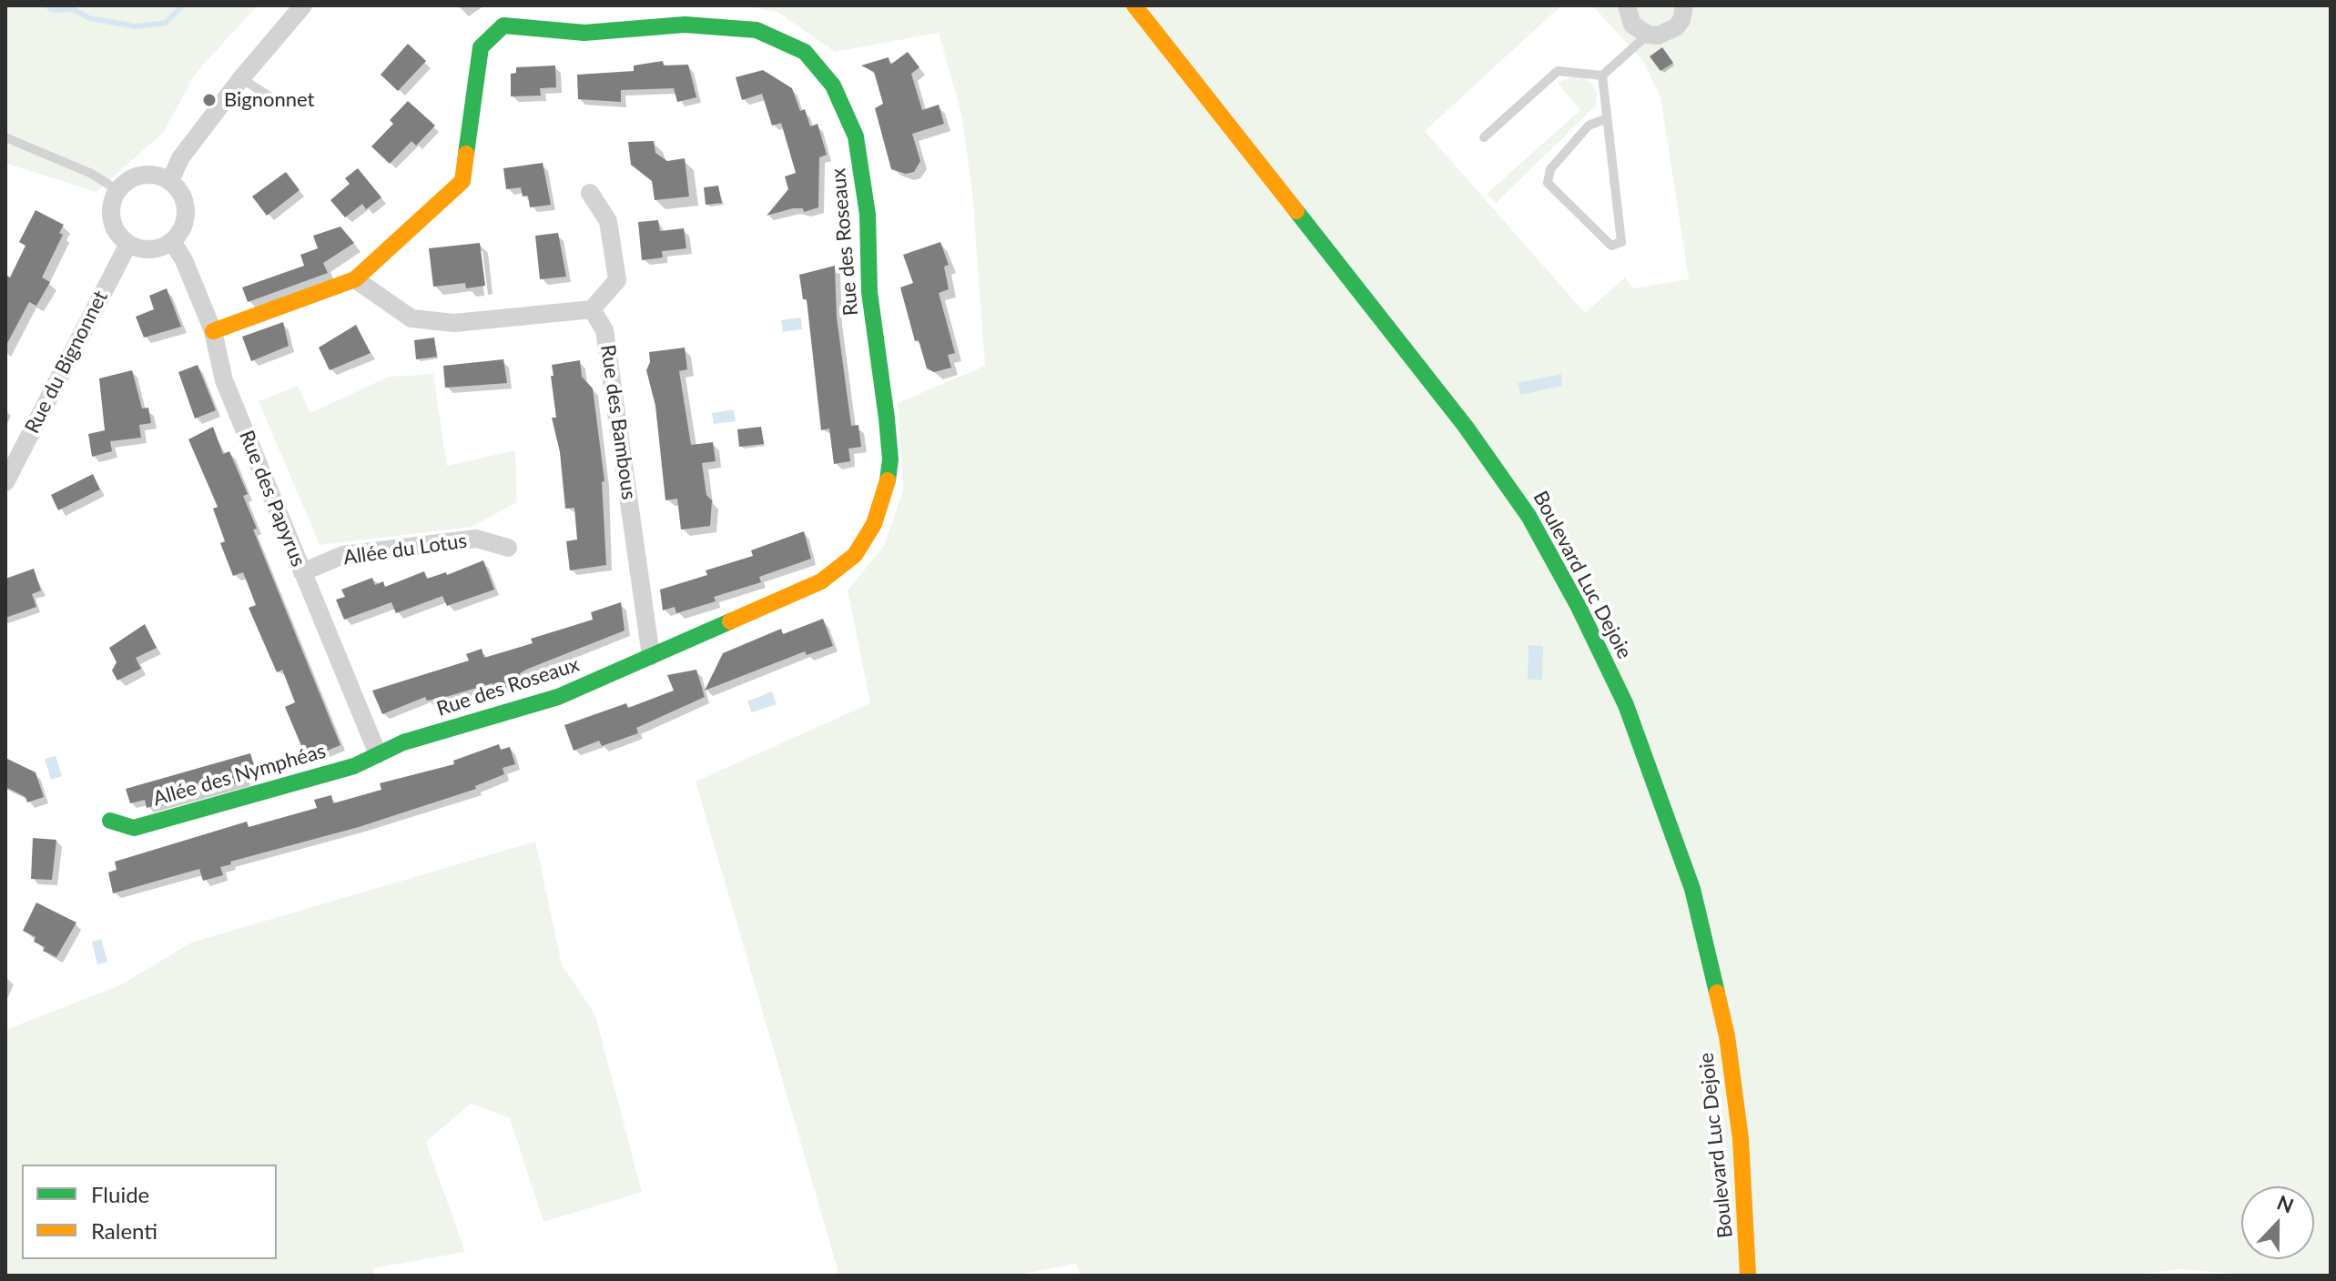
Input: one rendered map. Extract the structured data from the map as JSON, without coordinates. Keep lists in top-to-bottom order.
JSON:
{
  "streets": {
    "street": [
      "Rue des Roseaux",
      "Rue du Bignonnet",
      "Rue des Bambous",
      "Rue des Papyrus",
      "Allée du Lotus",
      "Boulevard Luc Dejoie",
      "Allée des Nymphéas"
    ]
  },
  "crossings": [
    ["Rue des Roseaux", "Rue des Bambous"],
    ["Rue des Roseaux", "Rue des Papyrus"],
    ["Rue des Roseaux", "Allée des Nymphéas"],
    ["Rue du Bignonnet", "Rue des Papyrus"],
    ["Rue des Papyrus", "Allée du Lotus"],
    ["Rue des Papyrus", "Allée des Nymphéas"]
  ],
  "places": ["Bignonnet"],
  "legend": ["Fluide", "Ralenti"],
  "north": "top"
}
